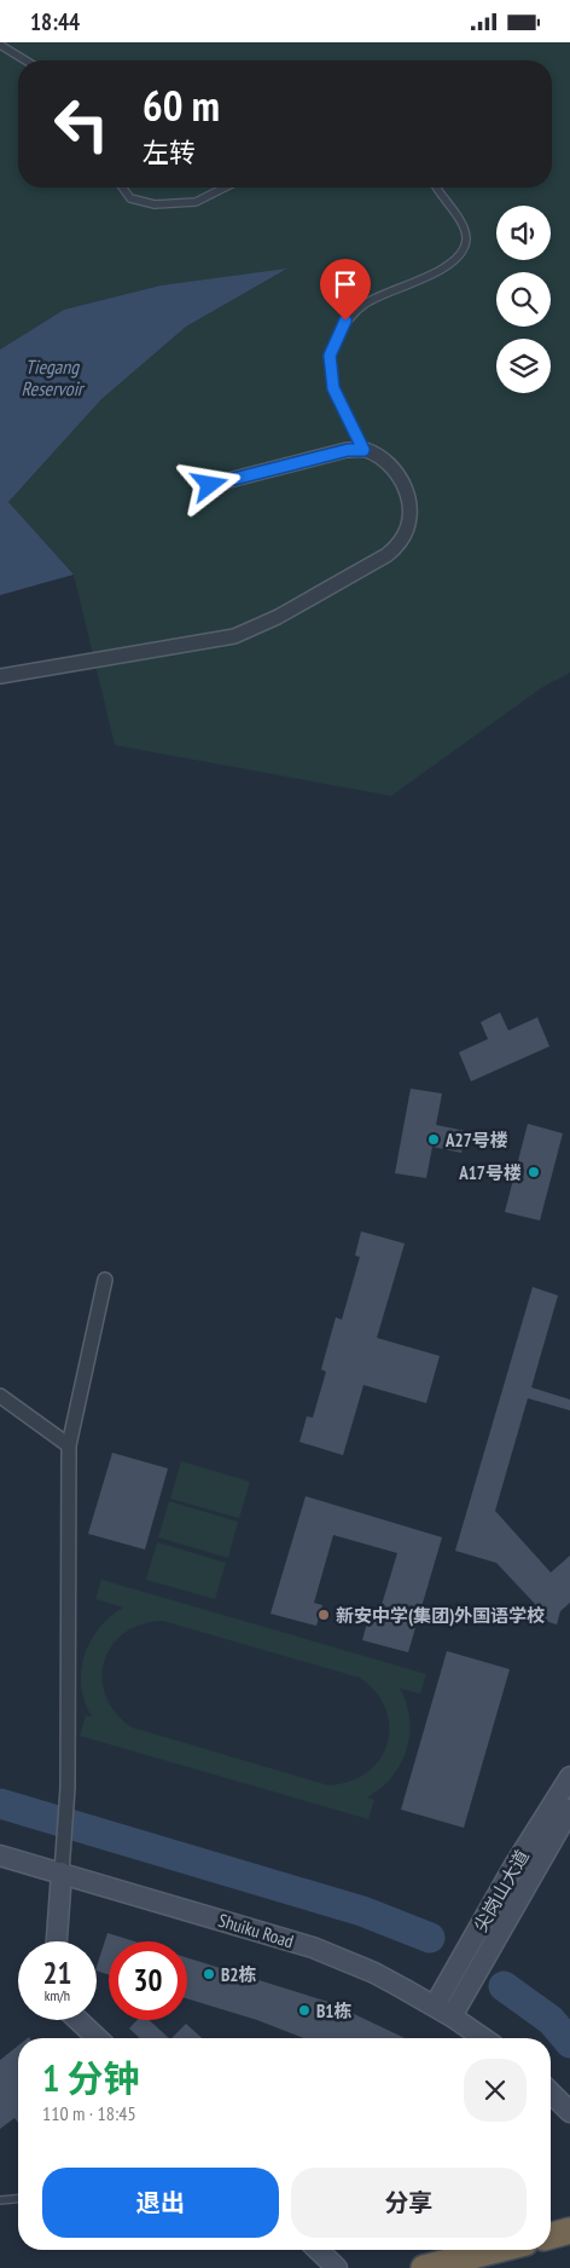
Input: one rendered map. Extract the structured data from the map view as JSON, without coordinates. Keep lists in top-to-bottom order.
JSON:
{
  "streets": {
    "main road": ["尖岗山大道", "Shuiku Road"]
  },
  "crossings": [
    ["尖岗山大道", "Shuiku Road"]
  ],
  "water": ["Tiegang Reservoir"],
  "places": [
    "A27号楼",
    "A17号楼",
    "新安中学(集团)外国语学校",
    "B2栋",
    "B1栋"
  ],
  "page": {
    "status": "18:44",
    "turn": ["60 m", "左转"],
    "speed": "21 km/h",
    "limit": "30",
    "heading": ["1 分钟", "110 m · 18:45"],
    "buttons": ["退出", "分享"]
  }
}
